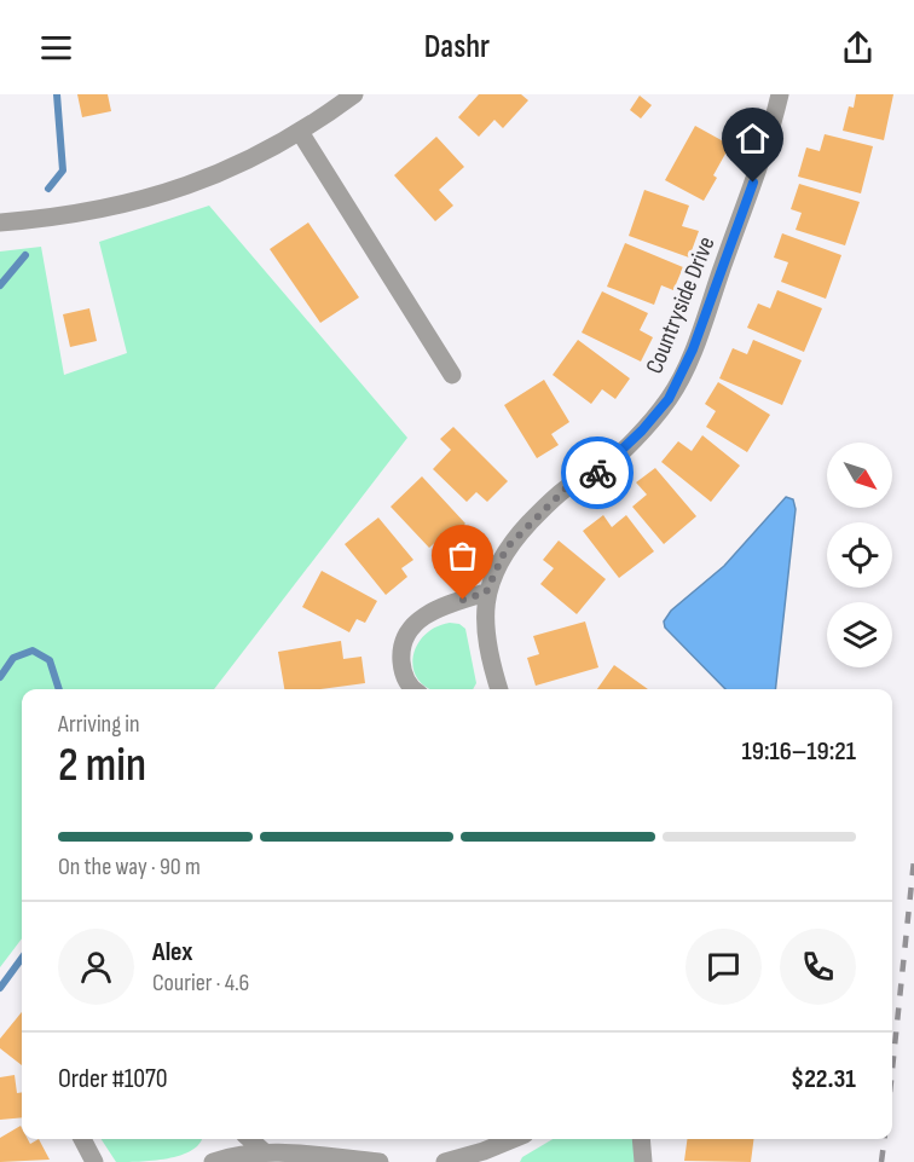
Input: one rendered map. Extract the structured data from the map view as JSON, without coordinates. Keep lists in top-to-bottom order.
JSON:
{
  "streets": {
    "street": ["Countryside Drive"]
  },
  "north": "bottom right",
  "page": {
    "header": "Dashr",
    "heading": ["2 min", "Arriving in", "19:16–19:21"],
    "panel": [
      "Alex",
      "Courier · 4.6",
      "Order #1070",
      "$22.31"
    ],
    "bar": "On the way · 90 m"
  }
}
